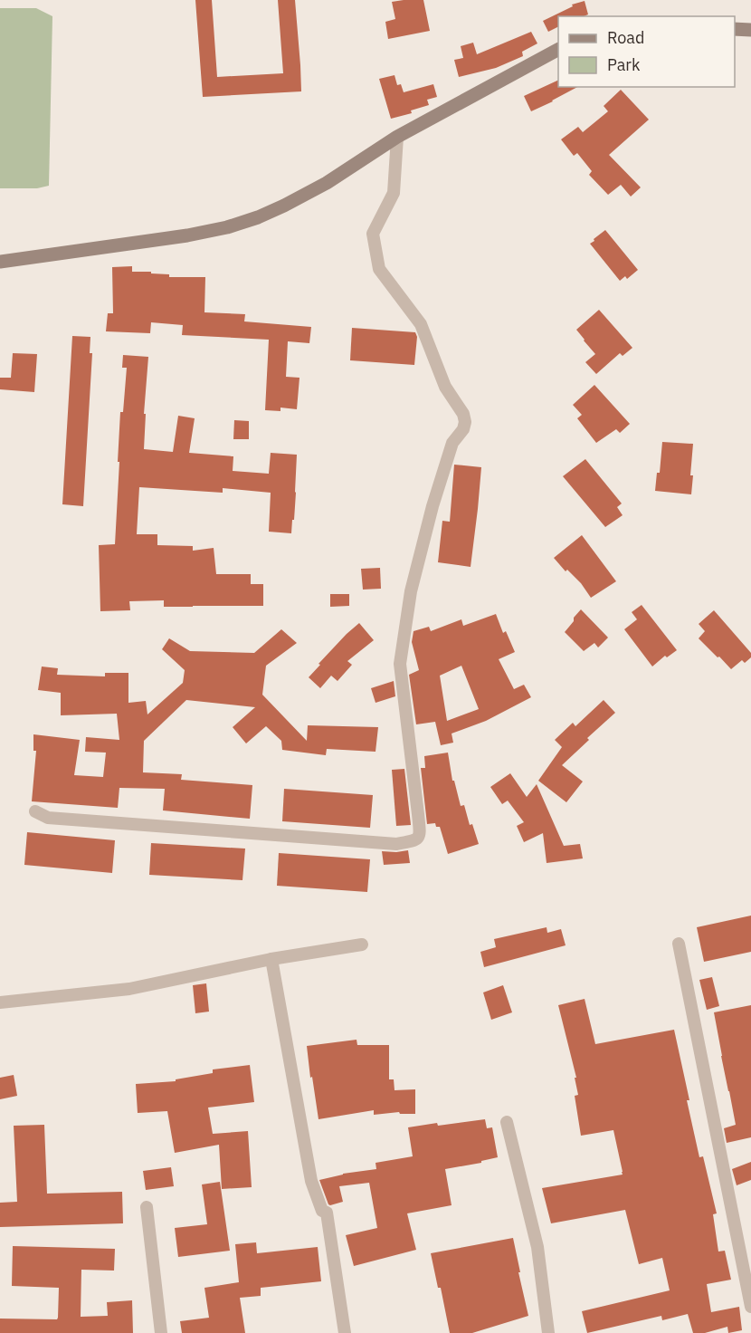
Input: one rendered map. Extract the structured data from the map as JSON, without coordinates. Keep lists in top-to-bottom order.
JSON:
{
  "legend": ["Road", "Park"]
}
